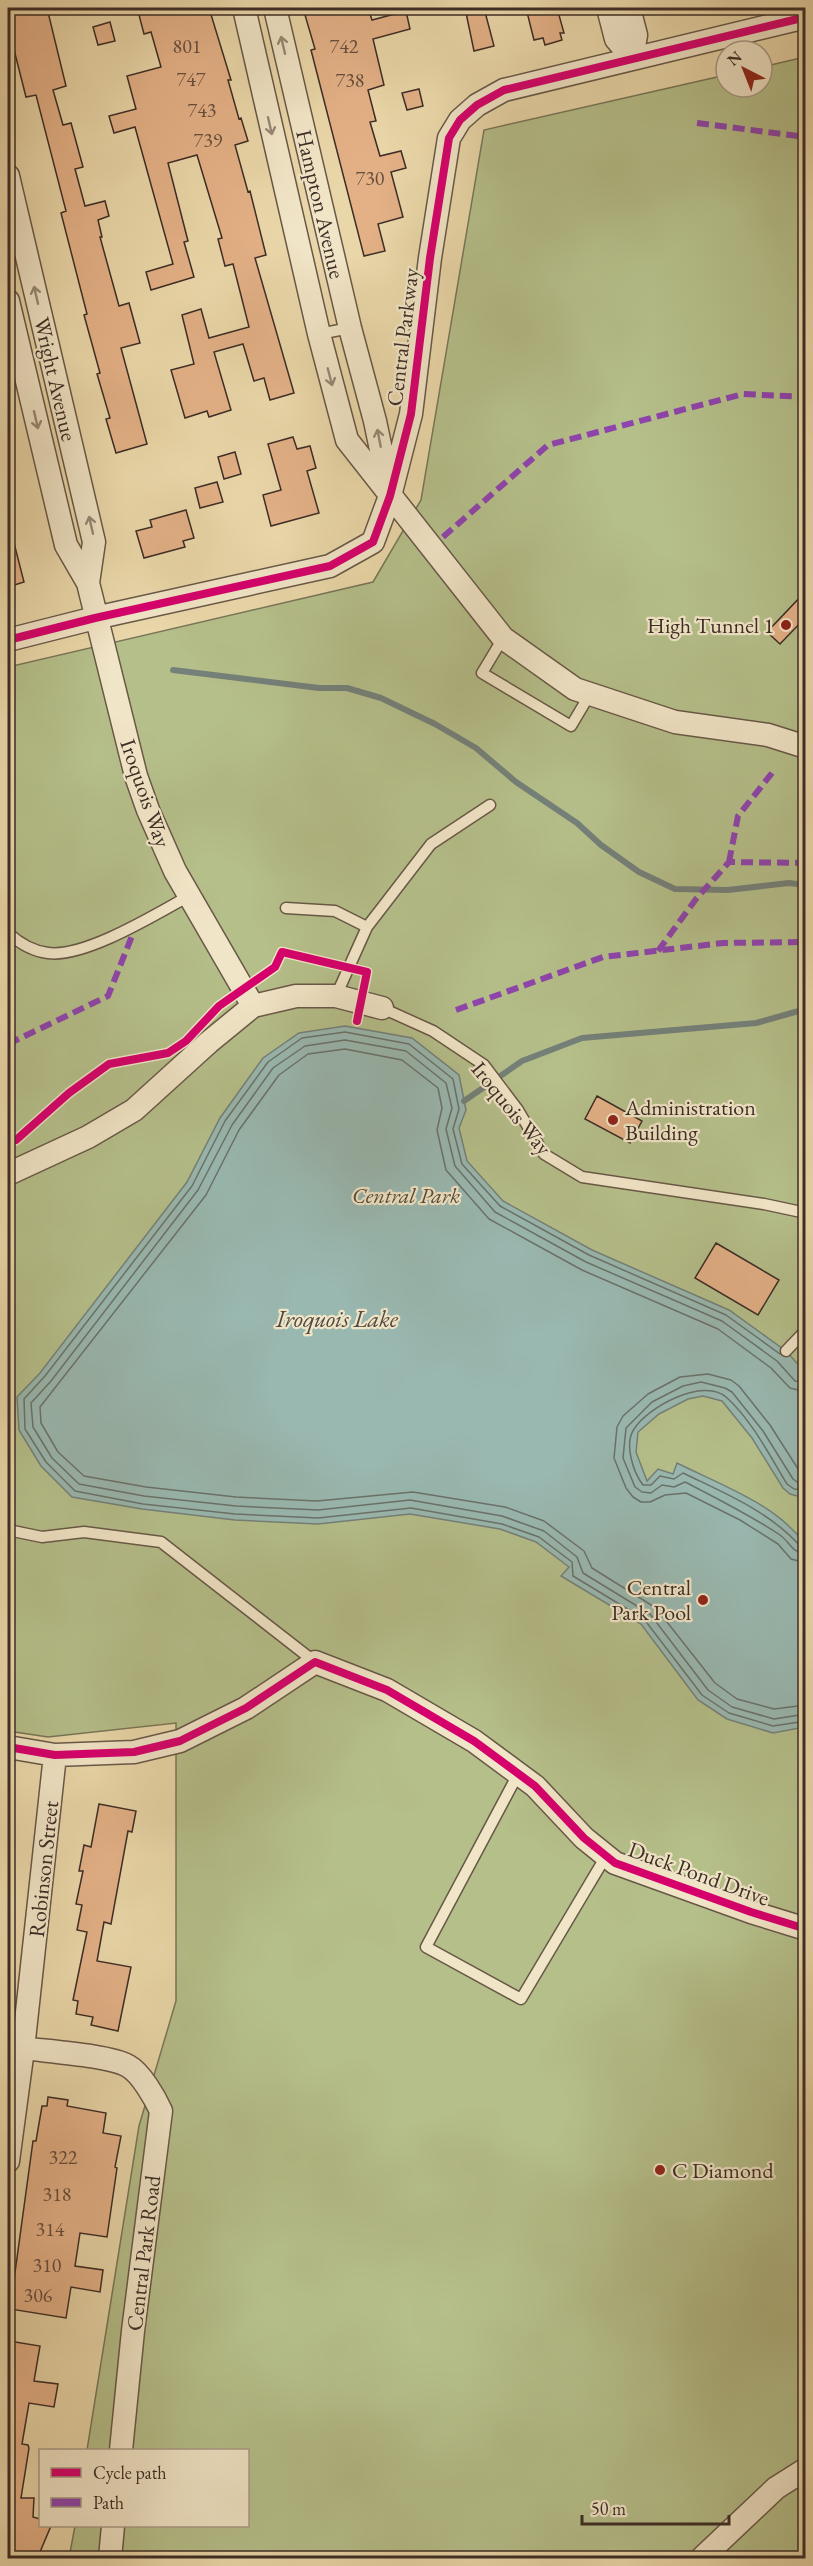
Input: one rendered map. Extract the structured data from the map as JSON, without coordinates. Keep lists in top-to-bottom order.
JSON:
{
  "streets": {
    "street": [
      "Hampton Avenue",
      "Central Parkway",
      "Wright Avenue",
      "Iroquois Way",
      "Robinson Street",
      "Duck Pond Drive",
      "Central Park Road"
    ]
  },
  "crossings": [
    ["Hampton Avenue", "Central Parkway"],
    ["Central Parkway", "Wright Avenue"],
    ["Central Parkway", "Iroquois Way"],
    ["Wright Avenue", "Iroquois Way"],
    ["Robinson Street", "Central Park Road"]
  ],
  "water": ["Iroquois Lake"],
  "parks": ["Central Park"],
  "places": [
    "High Tunnel 1",
    "Administration Building",
    "Central Park Pool",
    "C Diamond"
  ],
  "house_numbers": [
    "801",
    "742",
    "747",
    "738",
    "743",
    "739",
    "730",
    "322",
    "318",
    "314",
    "310",
    "306"
  ],
  "legend": ["Cycle path", "Path"],
  "scale_bar": "50 m",
  "north": "top left"
}
